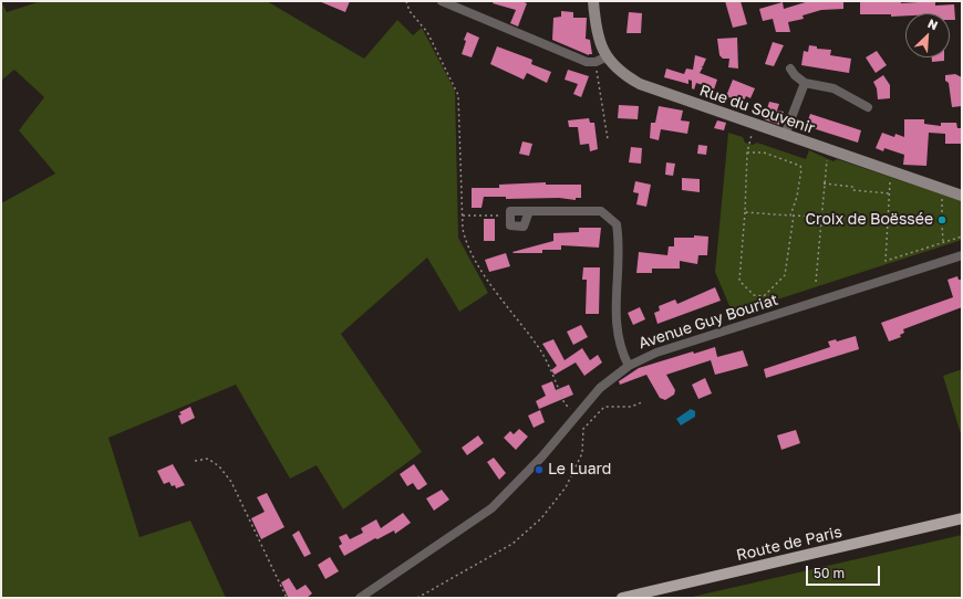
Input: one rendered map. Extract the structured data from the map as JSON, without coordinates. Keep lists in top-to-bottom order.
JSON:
{
  "streets": {
    "main road": ["Route de Paris"],
    "street": ["Rue du Souvenir", "Avenue Guy Bouriat"]
  },
  "places": ["Croix de Boëssée", "Le Luard"],
  "scale_bar": "50 m",
  "north": "top right"
}
